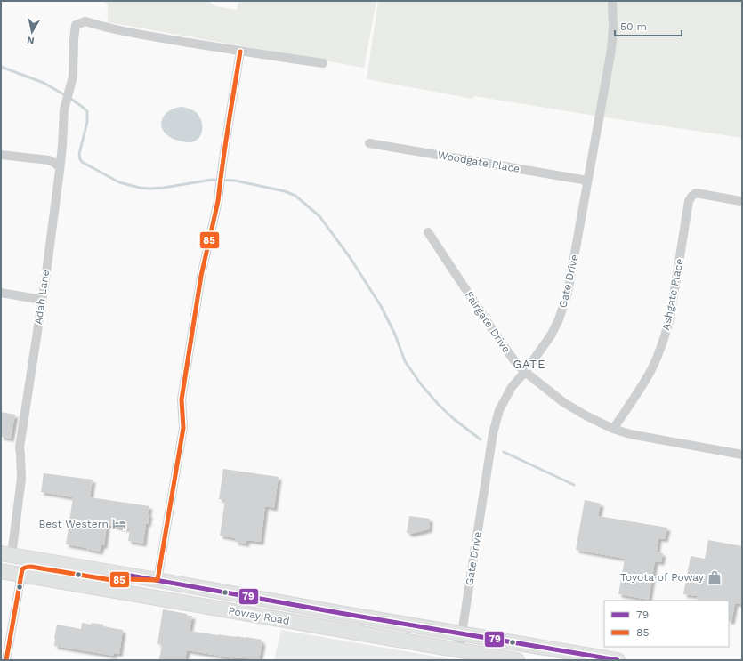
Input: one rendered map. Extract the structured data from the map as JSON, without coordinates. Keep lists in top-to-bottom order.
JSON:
{
  "streets": {
    "main road": ["Poway Road"],
    "street": [
      "Woodgate Place",
      "Gate Drive",
      "Ashgate Place",
      "Adah Lane",
      "Fairgate Drive"
    ]
  },
  "crossings": [
    ["Woodgate Place", "Gate Drive"],
    ["Gate Drive", "Fairgate Drive"],
    ["Gate Drive", "Poway Road"],
    ["Ashgate Place", "Fairgate Drive"],
    ["Adah Lane", "Poway Road"]
  ],
  "districts": ["GATE"],
  "places": {
    "hotel": ["Best Western"],
    "shop": ["Toyota of Poway"]
  },
  "lines": ["transit line 85", "transit line 79"],
  "legend": ["79", "85"],
  "scale_bar": "50 m",
  "north": "bottom"
}
